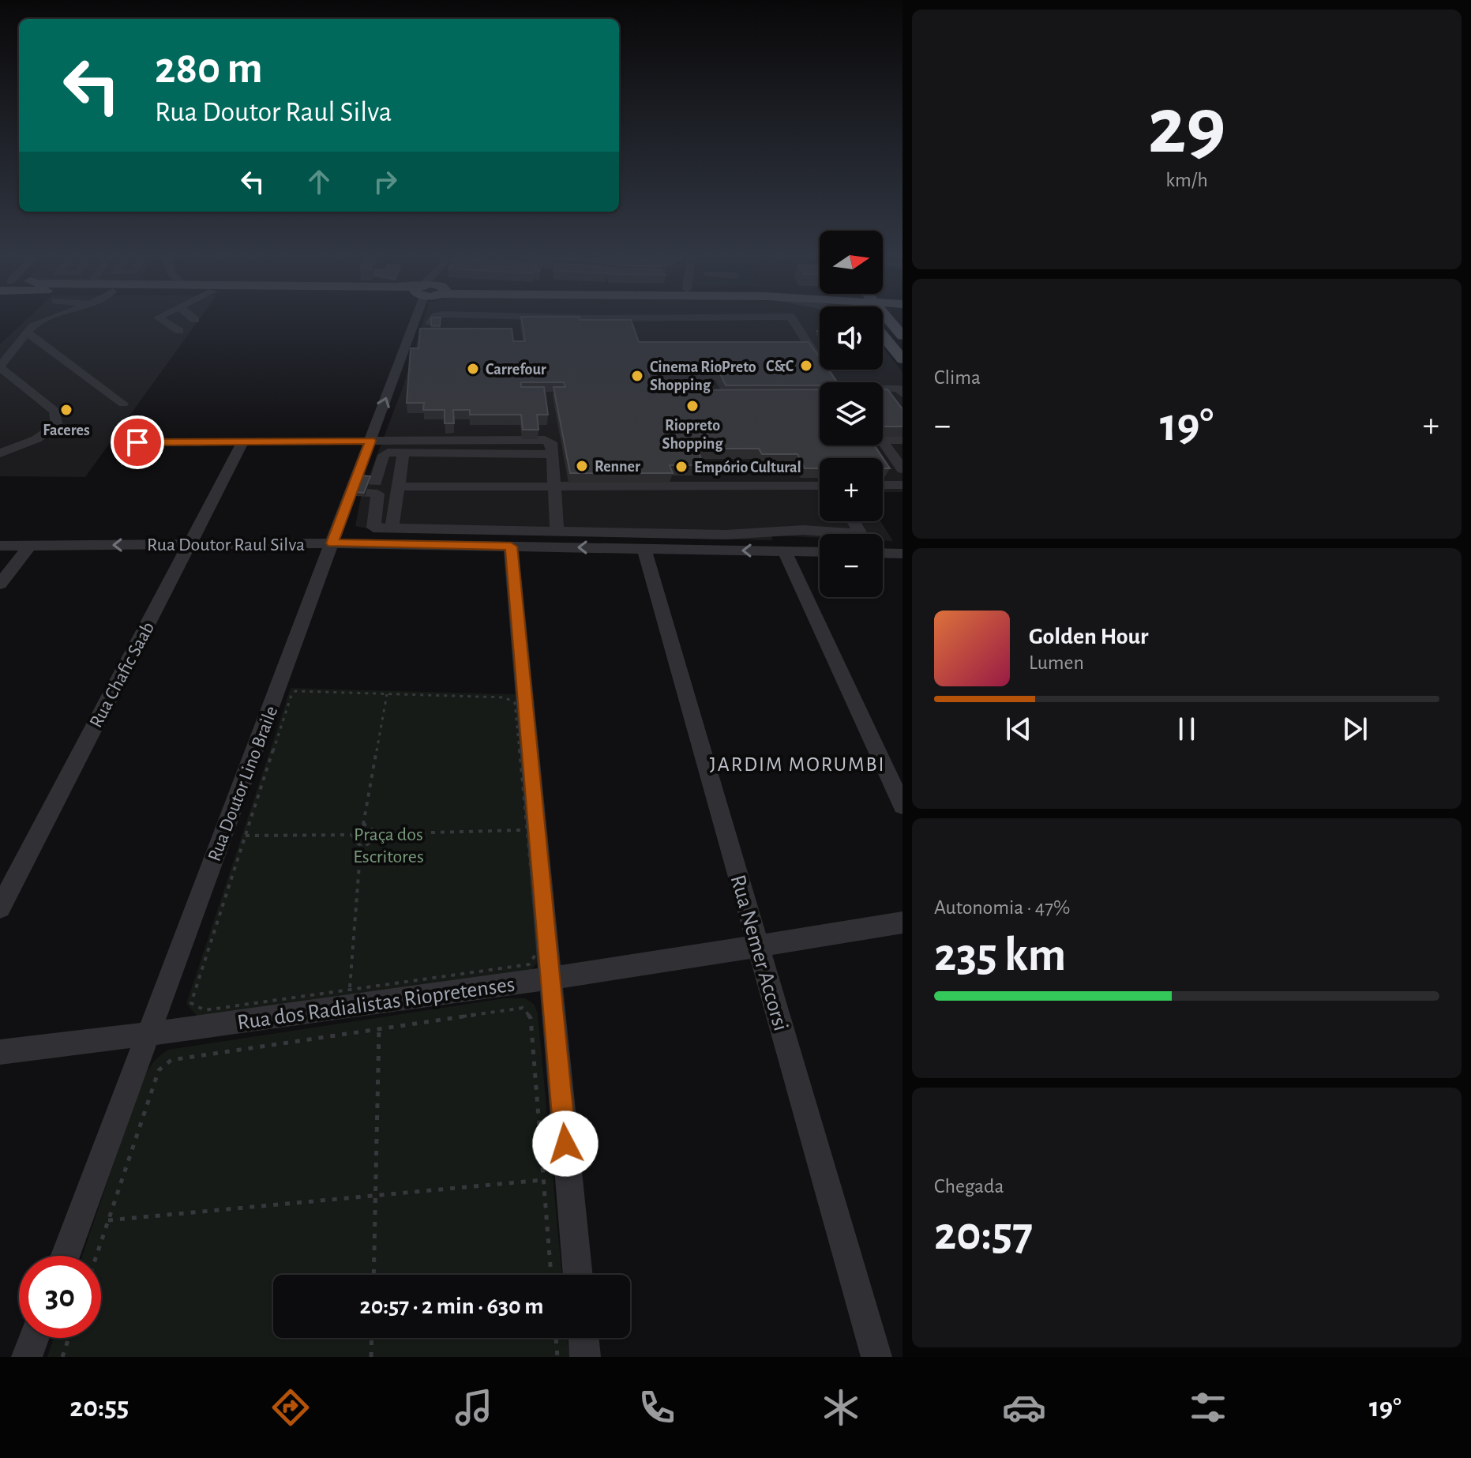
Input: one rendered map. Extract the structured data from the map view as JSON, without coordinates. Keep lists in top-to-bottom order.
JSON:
{
  "streets": {
    "street": [
      "Rua Doutor Raul Silva",
      "Rua Chafic Saab",
      "Rua Doutor Lino Braile",
      "Rua Nemer Accorsi",
      "Rua dos Radialistas Riopretenses"
    ]
  },
  "crossings": [
    ["Rua Doutor Raul Silva", "Rua Chafic Saab"],
    ["Rua Doutor Raul Silva", "Rua Doutor Lino Braile"],
    ["Rua Doutor Raul Silva", "Rua Nemer Accorsi"],
    ["Rua Doutor Lino Braile", "Rua dos Radialistas Riopretenses"],
    ["Rua Nemer Accorsi", "Rua dos Radialistas Riopretenses"]
  ],
  "districts": ["JARDIM MORUMBI"],
  "parks": ["Praça dos Escritores"],
  "places": [
    "C&C",
    "Carrefour",
    "Cinema RioPreto Shopping",
    "Riopreto Shopping",
    "Faceres",
    "Renner",
    "Empório Cultural"
  ],
  "north": "right",
  "page": {
    "tile": [
      ["29", "km/h"],
      "Clima",
      ["Autonomia · 47%", "235 km"],
      ["Chegada", "20:57"]
    ],
    "turn": ["280 m", "Rua Doutor Raul Silva"],
    "map_buttons": ["+", "−"],
    "heat": ["−", "19°", "+"],
    "song": ["Golden Hour", "Lumen"],
    "limit": "30",
    "trip": "20:57 · 2 min · 630 m",
    "tabs": ["20:55", "19°"]
  }
}
